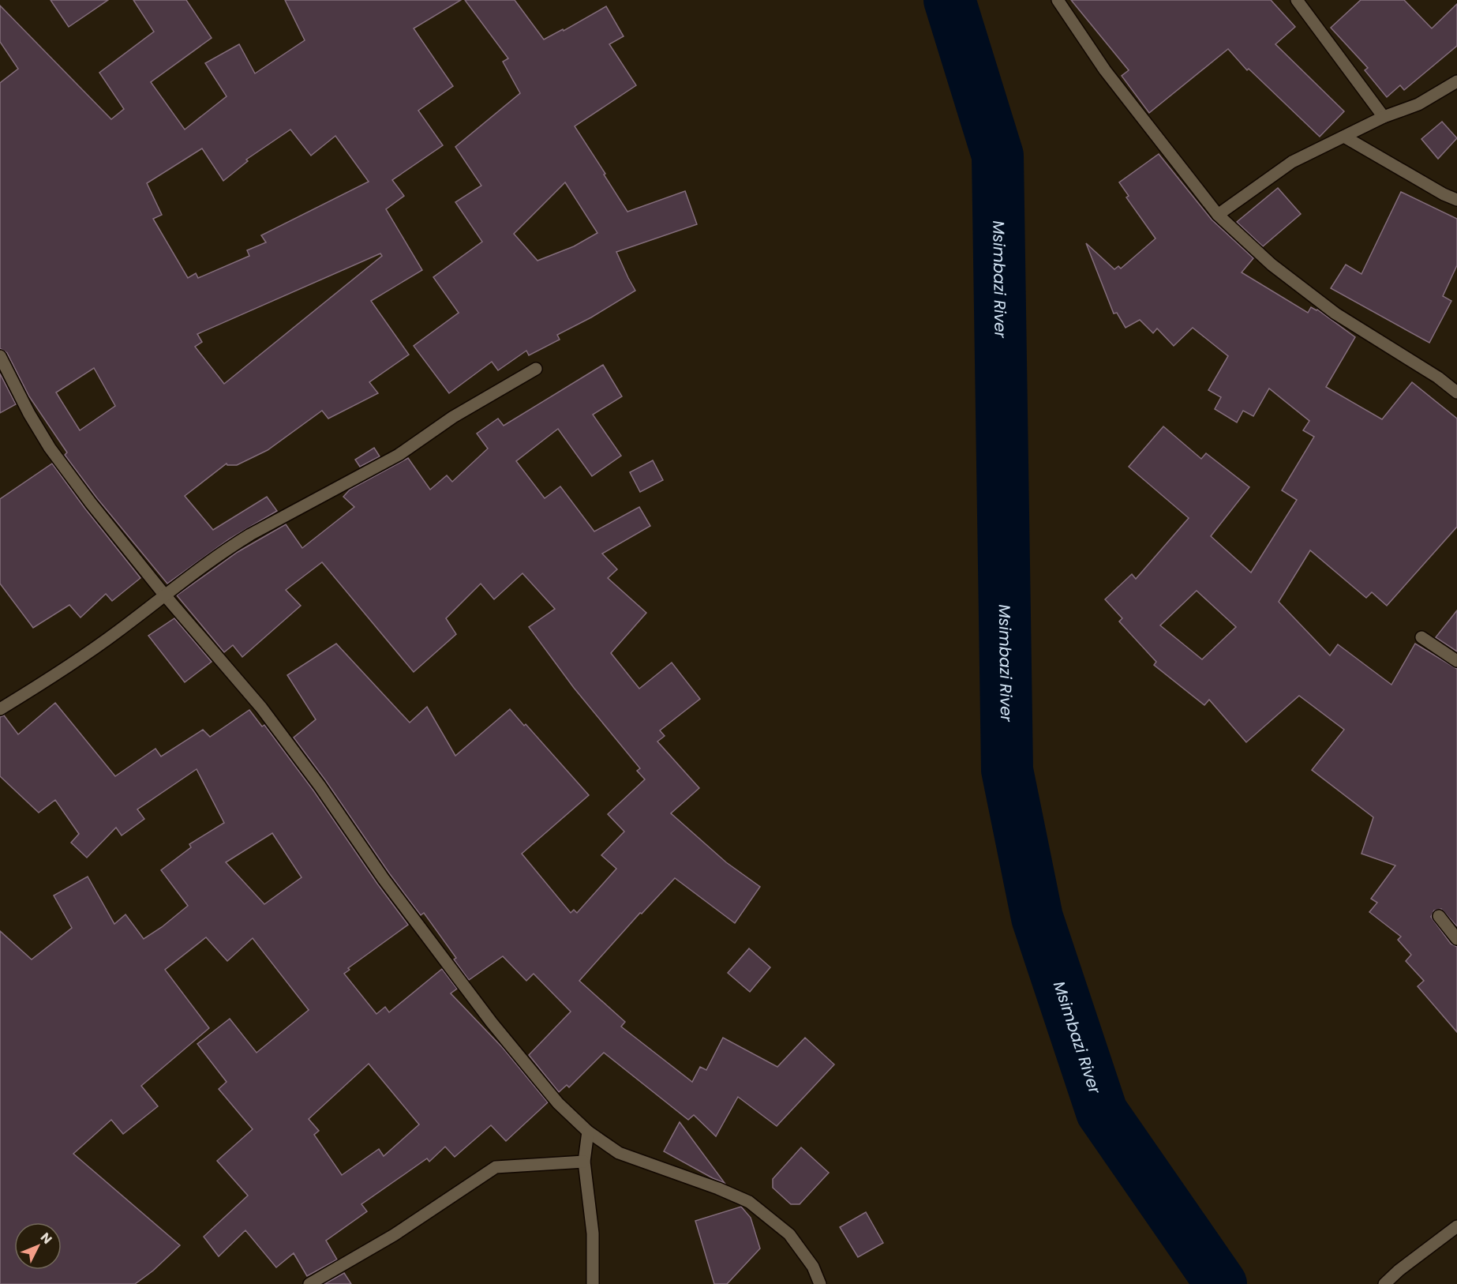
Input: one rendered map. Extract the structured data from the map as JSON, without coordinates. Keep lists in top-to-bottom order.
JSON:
{
  "water": ["Msimbazi River"],
  "north": "top right"
}
